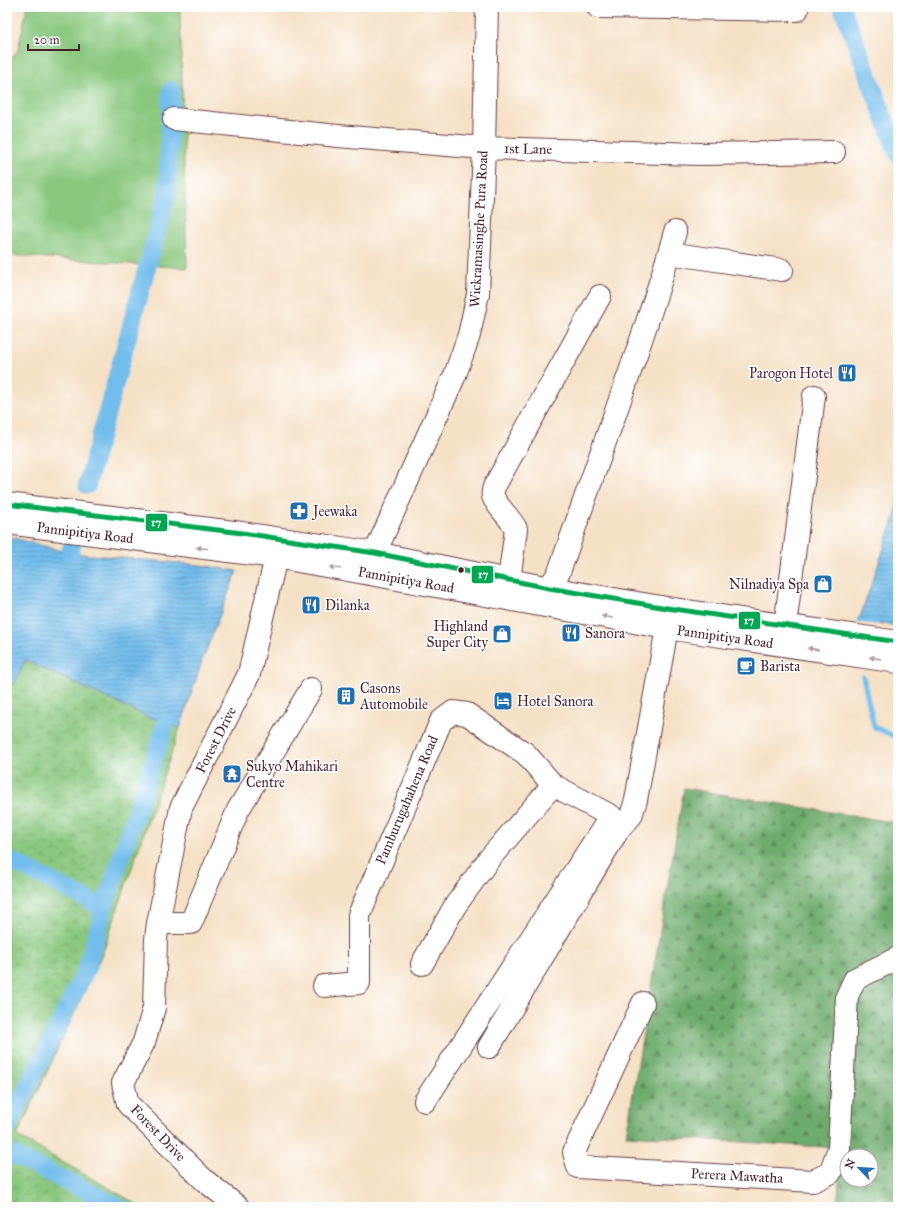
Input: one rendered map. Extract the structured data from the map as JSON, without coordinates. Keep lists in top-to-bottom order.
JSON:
{
  "streets": {
    "street": [
      "1st Lane",
      "Wickramasinghe Pura Road",
      "Pannipitiya Road",
      "Forest Drive",
      "Pamburugahahena Road",
      "Perera Mawatha"
    ]
  },
  "crossings": [
    ["1st Lane", "Wickramasinghe Pura Road"],
    ["Wickramasinghe Pura Road", "Pannipitiya Road"],
    ["Pannipitiya Road", "Forest Drive"]
  ],
  "places": {
    "restaurant": ["Parogon Hotel", "Dilanka", "Sanora"],
    "pharmacy": ["Jeewaka"],
    "shop": ["Nilnadiya Spa", "Highland Super City"],
    "cafe": ["Barista"],
    "building": ["Casons Automobile"],
    "hotel": ["Hotel Sanora"],
    "temple": ["Sukyo Mahikari Centre"]
  },
  "lines": ["transit line 17"],
  "scale_bar": "20 m",
  "north": "top left"
}
